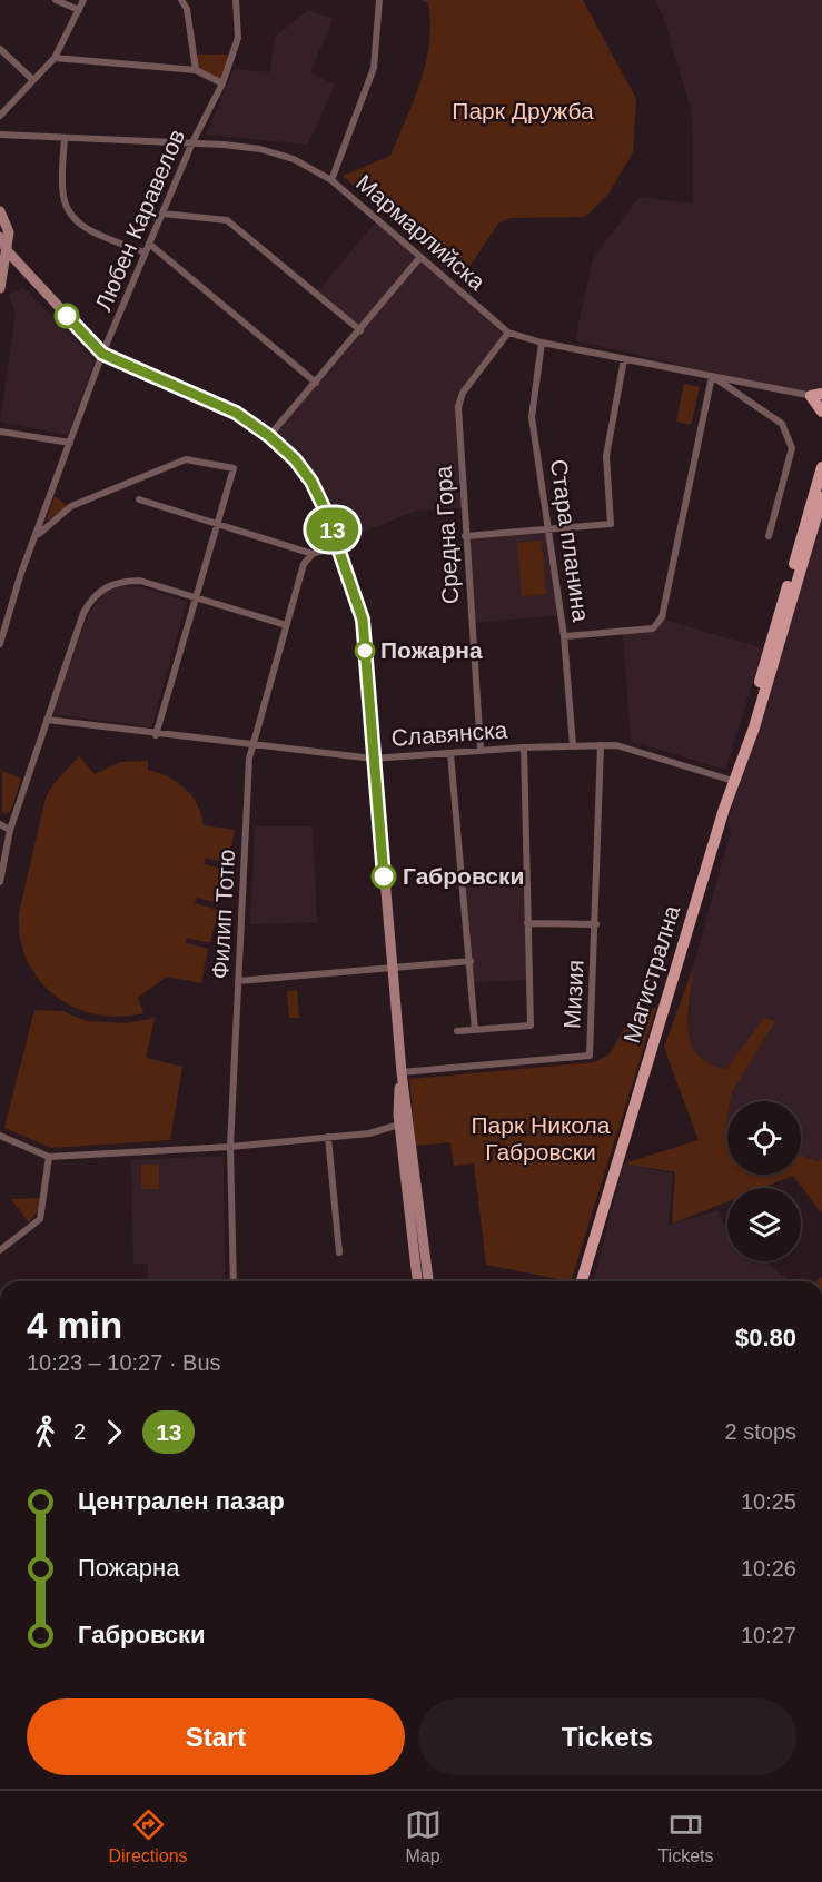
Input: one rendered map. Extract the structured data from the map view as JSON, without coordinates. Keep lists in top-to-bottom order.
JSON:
{
  "streets": {
    "main road": ["Магистрална"],
    "street": [
      "Любен Каравелов",
      "Мармарлийска",
      "Средна Гора",
      "Стара планина",
      "Славянска",
      "Филип Тотю",
      "Мизия"
    ]
  },
  "crossings": [
    ["Любен Каравелов", "Мармарлийска"],
    ["Мармарлийска", "Средна Гора"],
    ["Мармарлийска", "Стара планина"],
    ["Средна Гора", "Славянска"],
    ["Стара планина", "Славянска"],
    ["Славянска", "Филип Тотю"],
    ["Славянска", "Магистрална"],
    ["Славянска", "Мизия"]
  ],
  "parks": ["Парк Дружба", "Парк Никола Габровски"],
  "places": ["Пожарна", "Габровски"],
  "lines": ["bus line 13"],
  "page": {
    "on_map": "13",
    "heading": ["4 min", "10:23 – 10:27 · Bus", "$0.80"],
    "legs": ["2", "13", "2 stops"],
    "list": [
      {
        "name": "Централен пазар",
        "value": "10:25"
      },
      {
        "name": "Пожарна",
        "value": "10:26"
      },
      {
        "name": "Габровски",
        "value": "10:27"
      }
    ],
    "buttons": ["Start", "Tickets"],
    "tabs": ["Directions", "Map", "Tickets"]
  }
}
